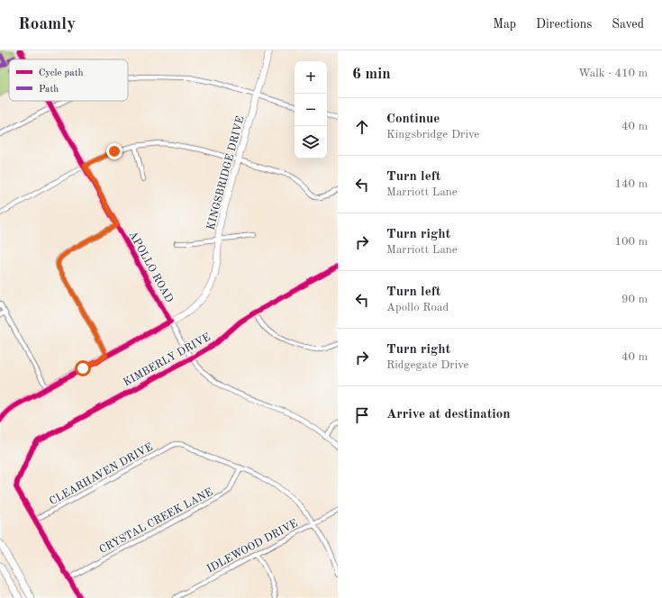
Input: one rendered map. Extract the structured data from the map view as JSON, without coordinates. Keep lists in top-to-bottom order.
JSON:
{
  "streets": {
    "street": [
      "KINGSBRIDGE DRIVE",
      "APOLLO ROAD",
      "KIMBERLY DRIVE",
      "CLEARHAVEN DRIVE",
      "CRYSTAL CREEK LANE",
      "IDLEWOOD DRIVE"
    ]
  },
  "crossings": [
    ["KINGSBRIDGE DRIVE", "APOLLO ROAD"],
    ["APOLLO ROAD", "KIMBERLY DRIVE"],
    ["KIMBERLY DRIVE", "CLEARHAVEN DRIVE"],
    ["CLEARHAVEN DRIVE", "CRYSTAL CREEK LANE"]
  ],
  "legend": ["Cycle path", "Path"],
  "page": {
    "header": "Roamly",
    "nav": ["Map", "Directions", "Saved"],
    "heading": ["6 min", "Walk · 410 m"],
    "map_buttons": ["+", "−"],
    "list": [
      ["Continue", "Kingsbridge Drive", "40 m"],
      ["Turn left", "Marriott Lane", "140 m"],
      ["Turn right", "Marriott Lane", "100 m"],
      ["Turn left", "Apollo Road", "90 m"],
      ["Turn right", "Ridgegate Drive", "40 m"],
      "Arrive at destination"
    ]
  }
}
